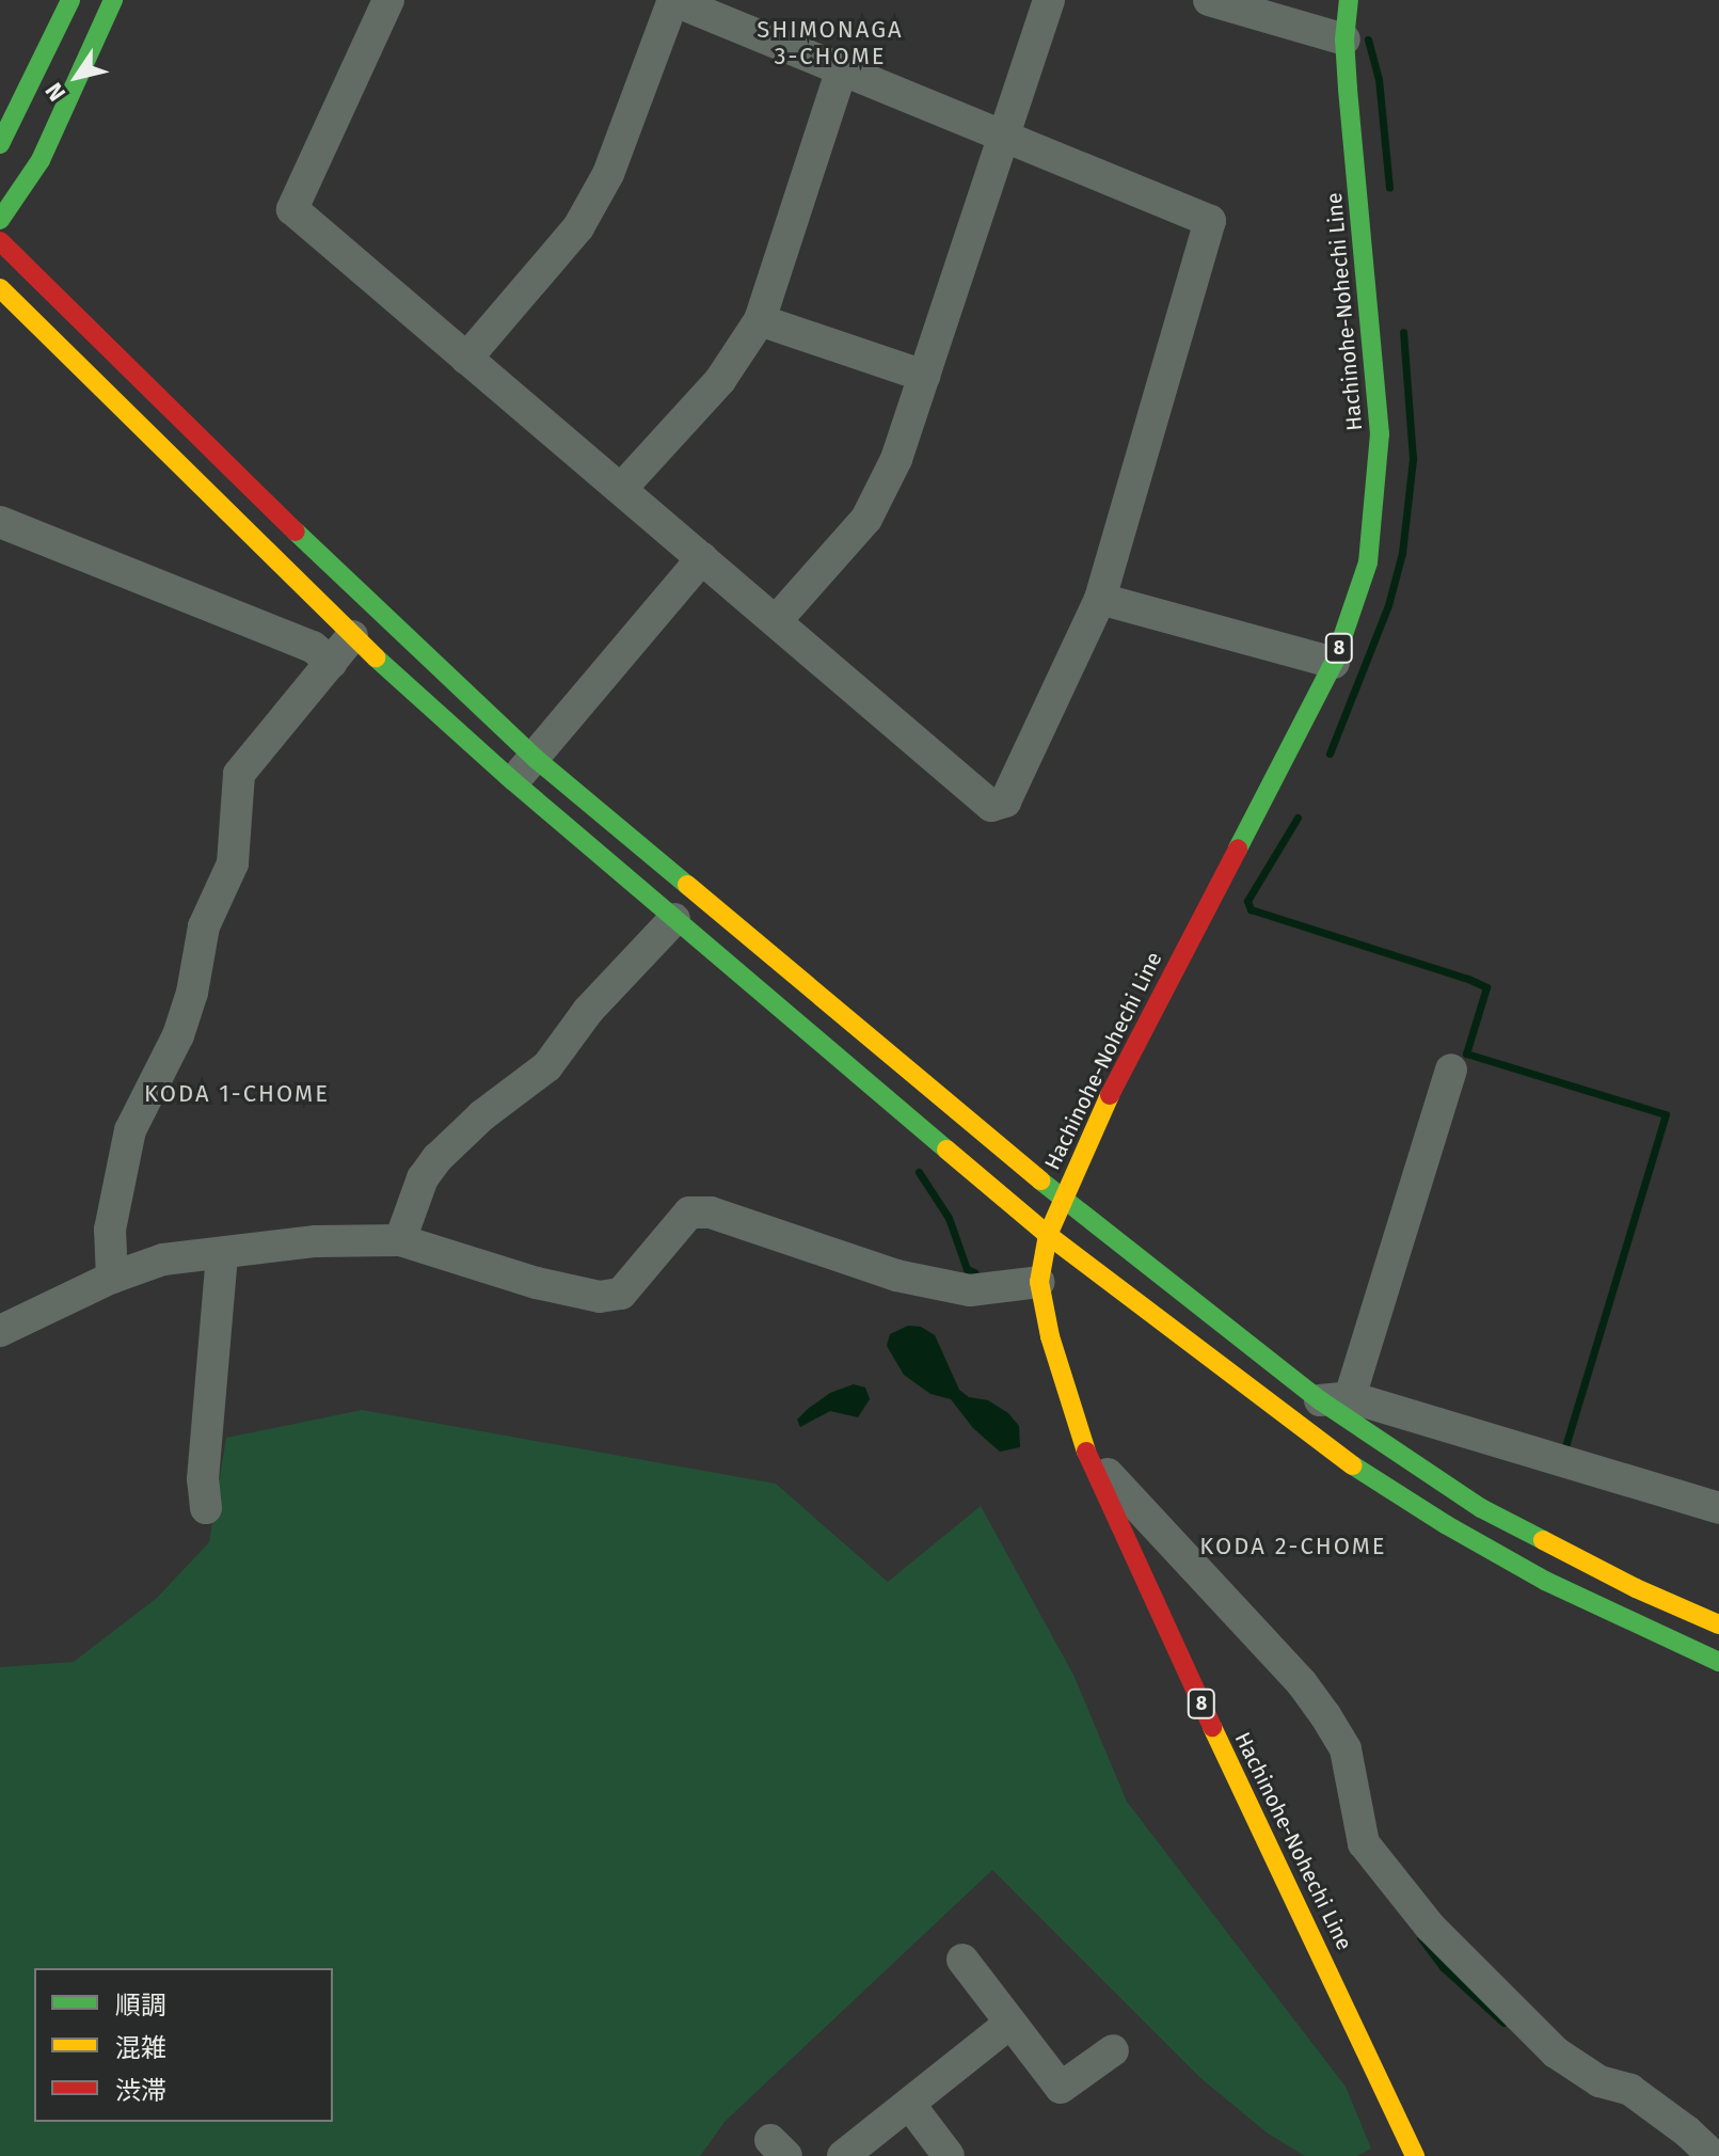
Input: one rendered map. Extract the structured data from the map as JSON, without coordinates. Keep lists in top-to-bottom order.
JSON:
{
  "streets": {
    "street": ["Hachinohe-Nohechi Line", "8"]
  },
  "districts": ["SHIMONAGA 3-CHOME", "KODA 1-CHOME", "KODA 2-CHOME"],
  "legend": ["順調", "混雑", "渋滞"],
  "north": "bottom left"
}
